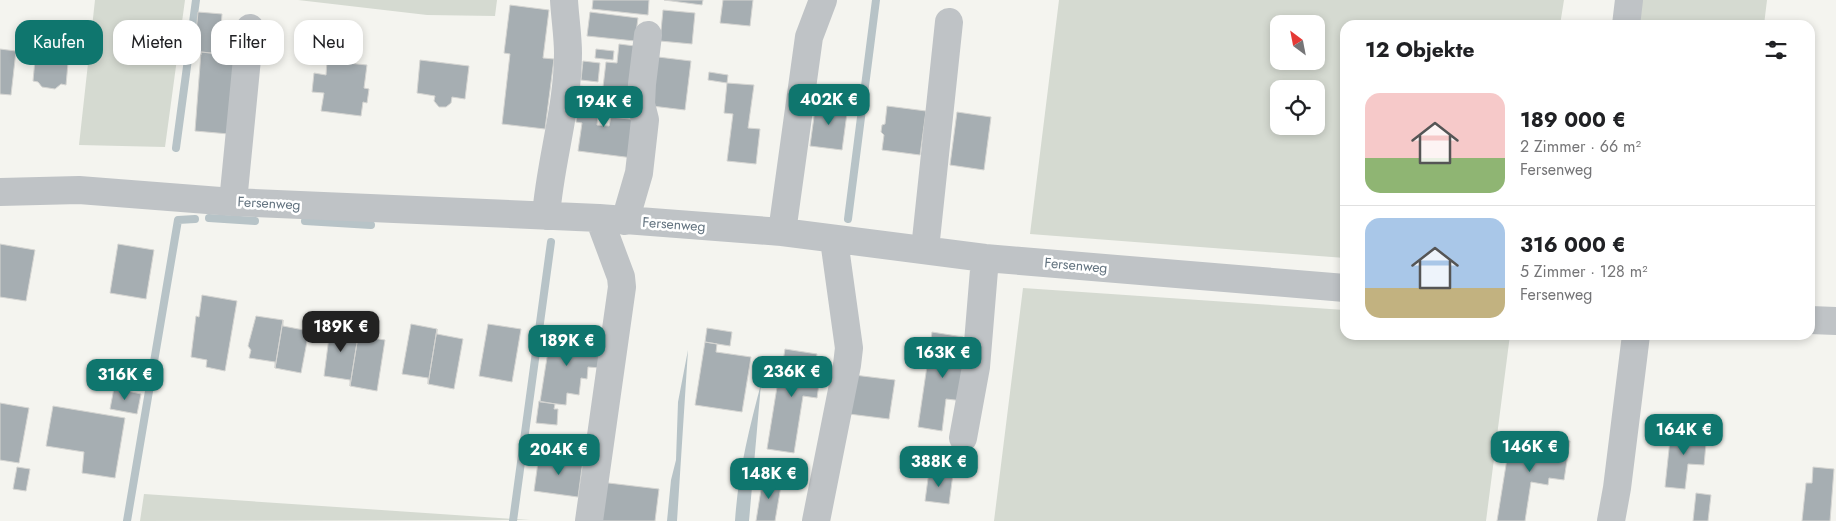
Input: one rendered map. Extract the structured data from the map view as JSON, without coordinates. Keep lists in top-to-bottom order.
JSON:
{
  "streets": {
    "street": ["Fersenweg"]
  },
  "north": "top left",
  "page": {
    "chip": [
      "Kaufen",
      "Mieten",
      "Filter",
      "Neu"
    ],
    "heading": "12 Objekte",
    "list": [
      {
        "name": "189 000 €",
        "note": "2 Zimmer · 66 m² · Fersenweg"
      },
      {
        "name": "316 000 €",
        "note": "5 Zimmer · 128 m² · Fersenweg"
      }
    ],
    "price": [
      "402K €",
      "194K €",
      "189K €",
      "189K €",
      "163K €",
      "236K €",
      "316K €",
      "164K €",
      "146K €",
      "204K €",
      "388K €",
      "148K €"
    ]
  }
}
